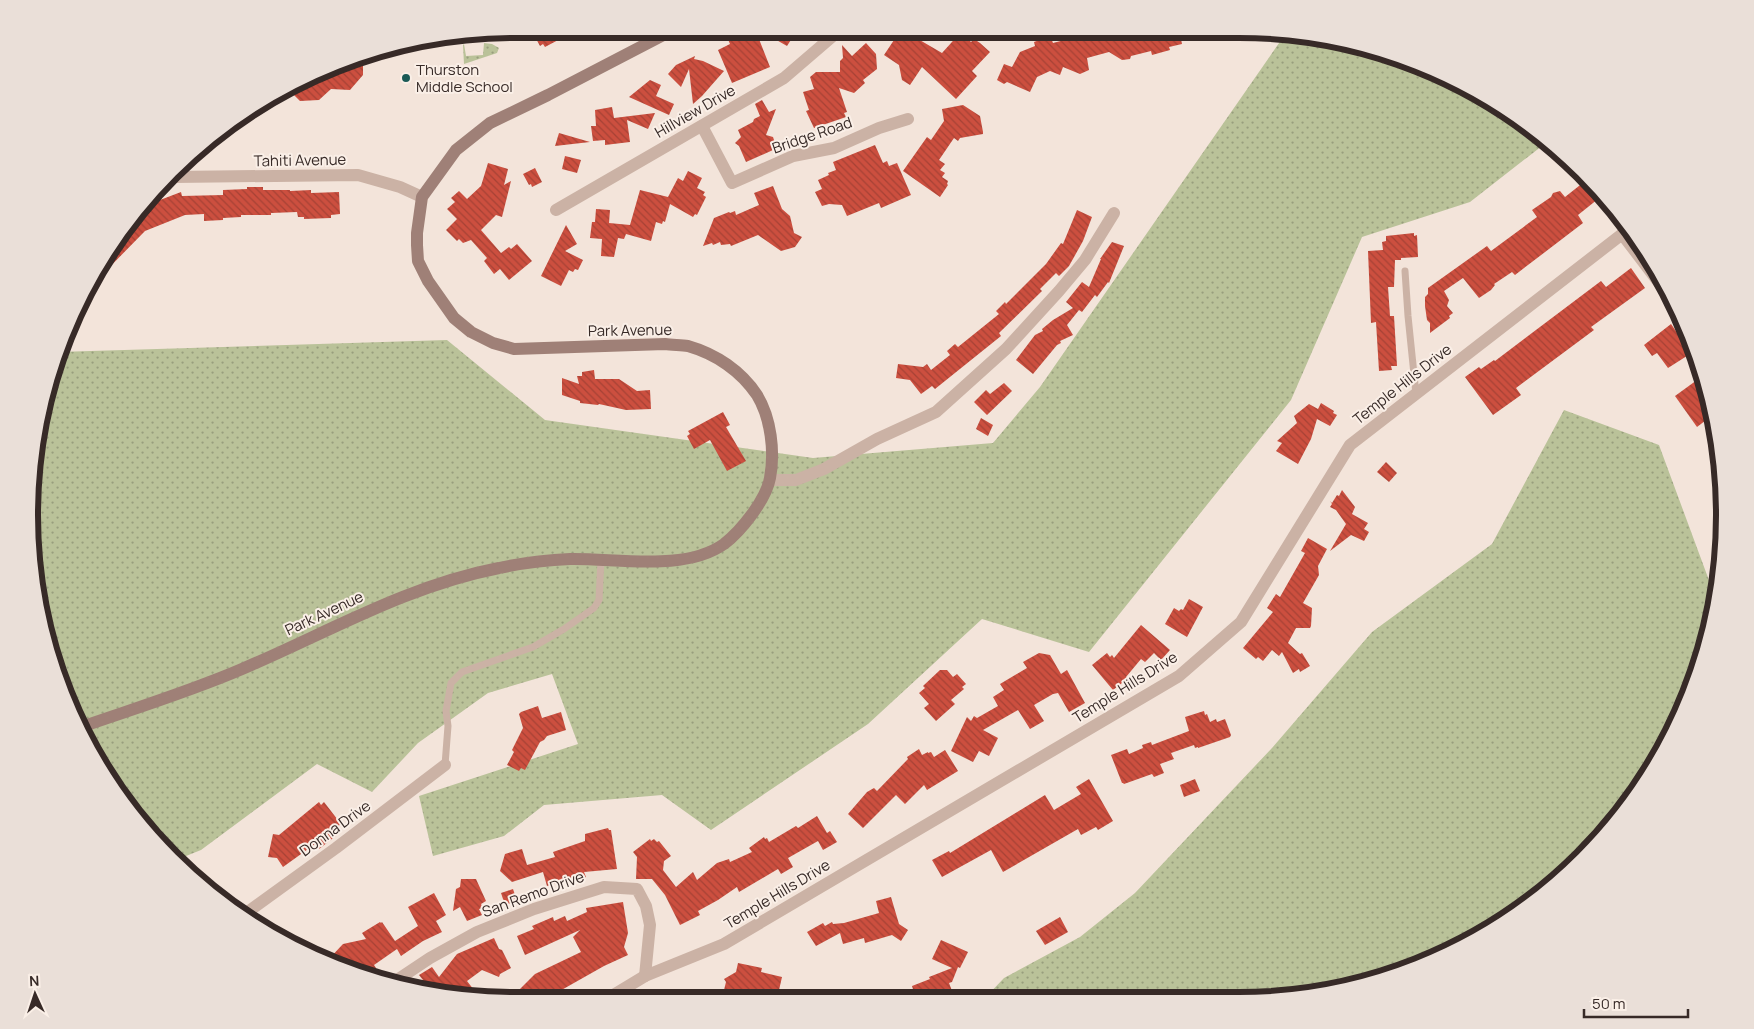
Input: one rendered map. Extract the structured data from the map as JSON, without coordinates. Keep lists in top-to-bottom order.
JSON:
{
  "streets": {
    "main road": ["Park Avenue"],
    "street": [
      "Hillview Drive",
      "Bridge Road",
      "Tahiti Avenue",
      "Temple Hills Drive",
      "Donna Drive",
      "San Remo Drive"
    ]
  },
  "crossings": [
    ["Hillview Drive", "Bridge Road"],
    ["Tahiti Avenue", "Park Avenue"],
    ["Temple Hills Drive", "San Remo Drive"]
  ],
  "places": ["Thurston Middle School"],
  "scale_bar": "50 m",
  "north": "top"
}
